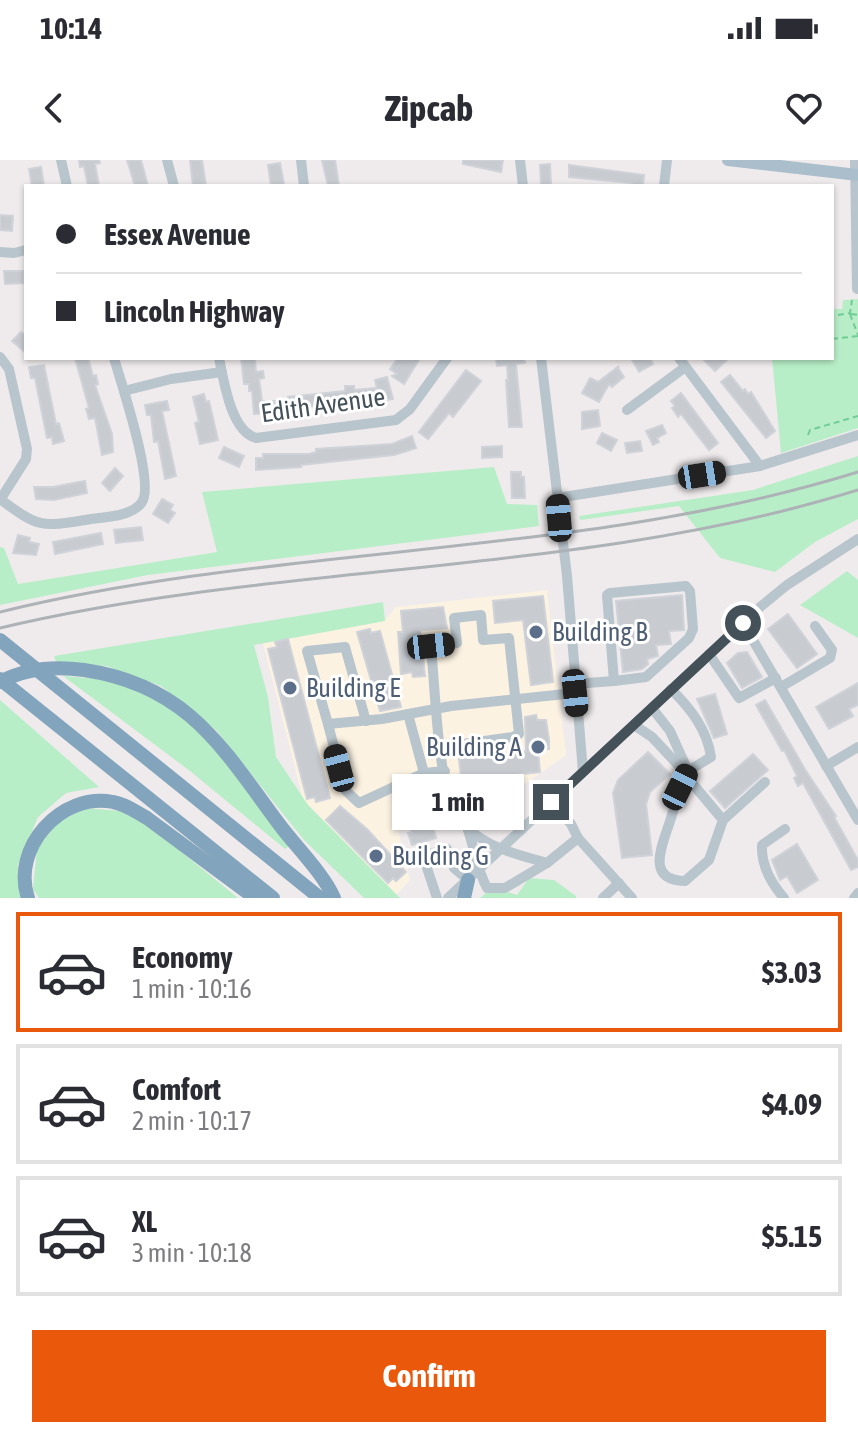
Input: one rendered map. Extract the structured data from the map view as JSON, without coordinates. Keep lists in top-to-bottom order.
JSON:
{
  "streets": {
    "street": ["Edith Avenue"]
  },
  "places": [
    "Building B",
    "Building E",
    "Building A",
    "Building G"
  ],
  "page": {
    "status": "10:14",
    "header": "Zipcab",
    "banner": ["Essex Avenue", "Lincoln Highway"],
    "bubble": "1 min",
    "list": [
      {
        "name": "Economy",
        "note": "1 min · 10:16",
        "value": "$3.03"
      },
      {
        "name": "Comfort",
        "note": "2 min · 10:17",
        "value": "$4.09"
      },
      {
        "name": "XL",
        "note": "3 min · 10:18",
        "value": "$5.15"
      }
    ],
    "buttons": "Confirm"
  }
}
